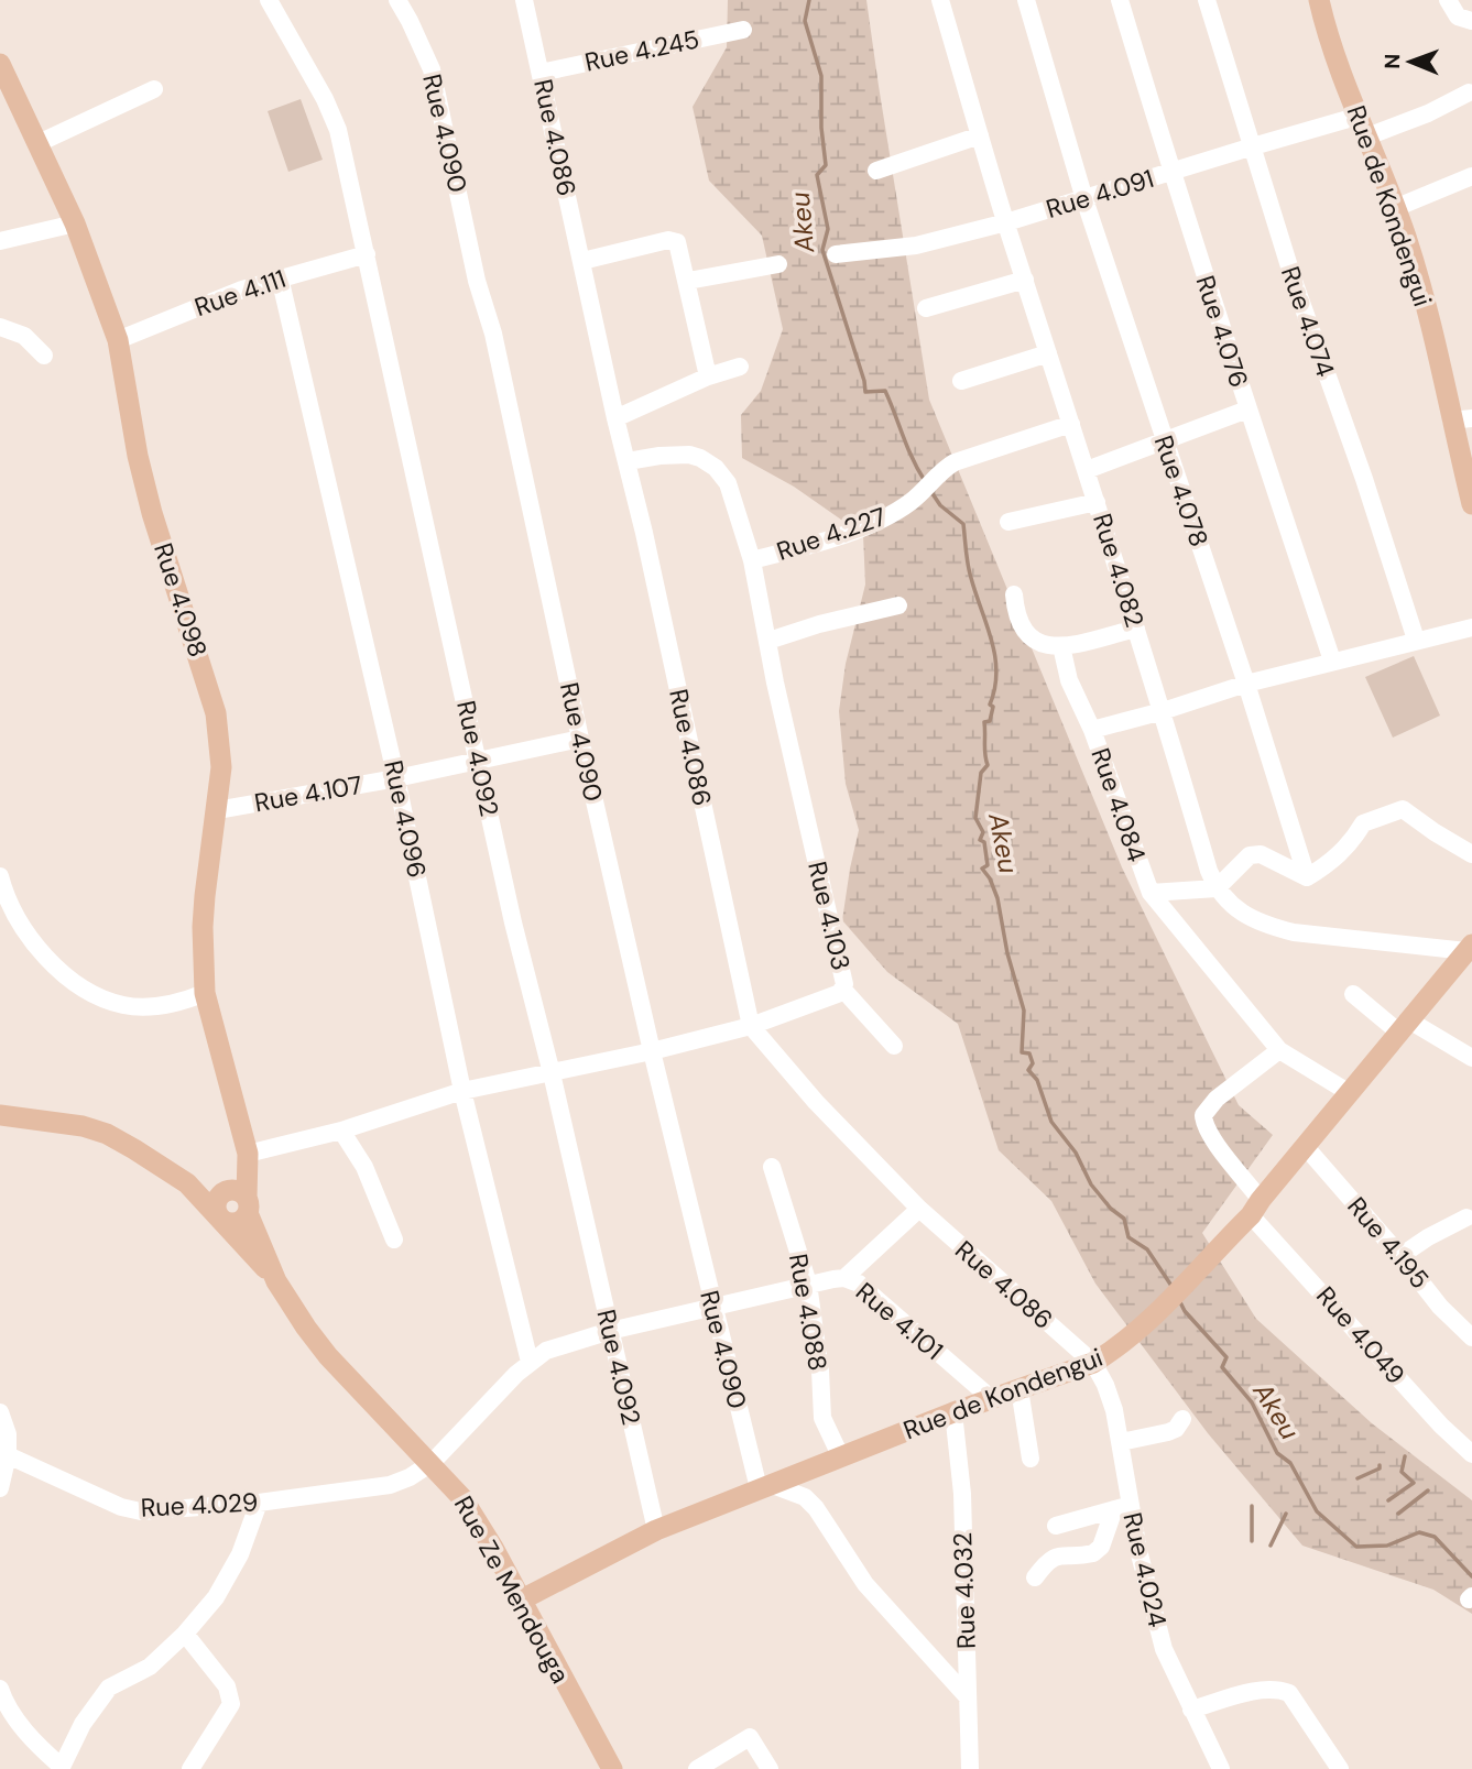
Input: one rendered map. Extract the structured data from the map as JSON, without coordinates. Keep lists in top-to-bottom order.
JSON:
{
  "streets": {
    "main road": ["Rue de Kondengui", "Rue 4.098", "Rue Ze Mendouga"],
    "street": [
      "Rue 4.245",
      "Rue 4.090",
      "Rue 4.086",
      "Rue 4.091",
      "Rue 4.111",
      "Rue 4.074",
      "Rue 4.076",
      "Rue 4.078",
      "Rue 4.227",
      "Rue 4.082",
      "Rue 4.092",
      "Rue 4.107",
      "Rue 4.084",
      "Rue 4.096",
      "Rue 4.103",
      "Rue 4.195",
      "Rue 4.088",
      "Rue 4.101",
      "Rue 4.049",
      "Rue 4.029",
      "Rue 4.024",
      "Rue 4.032"
    ]
  },
  "crossings": [
    ["Rue 4.245", "Rue 4.086"],
    ["Rue 4.090", "Rue de Kondengui"],
    ["Rue 4.090", "Rue 4.107"],
    ["Rue 4.090", "Rue 4.103"],
    ["Rue 4.090", "Rue 4.101"],
    ["Rue 4.086", "Rue de Kondengui"],
    ["Rue 4.086", "Rue 4.103"],
    ["Rue 4.086", "Rue 4.024"],
    ["Rue 4.091", "Rue de Kondengui"],
    ["Rue 4.091", "Rue 4.074"],
    ["Rue 4.091", "Rue 4.076"],
    ["Rue 4.091", "Rue 4.078"],
    ["Rue 4.091", "Rue 4.082"],
    ["Rue de Kondengui", "Rue 4.082"],
    ["Rue de Kondengui", "Rue 4.092"],
    ["Rue de Kondengui", "Rue 4.084"],
    ["Rue de Kondengui", "Rue 4.195"],
    ["Rue de Kondengui", "Rue 4.088"],
    ["Rue de Kondengui", "Rue 4.101"],
    ["Rue de Kondengui", "Rue 4.049"],
    ["Rue de Kondengui", "Rue 4.024"],
    ["Rue de Kondengui", "Rue Ze Mendouga"],
    ["Rue de Kondengui", "Rue 4.032"],
    ["Rue 4.111", "Rue 4.098"],
    ["Rue 4.111", "Rue 4.092"],
    ["Rue 4.111", "Rue 4.096"],
    ["Rue 4.074", "Rue 4.084"],
    ["Rue 4.076", "Rue 4.084"],
    ["Rue 4.078", "Rue 4.084"],
    ["Rue 4.227", "Rue 4.082"],
    ["Rue 4.227", "Rue 4.103"],
    ["Rue 4.082", "Rue 4.084"],
    ["Rue 4.098", "Rue 4.107"],
    ["Rue 4.098", "Rue 4.103"],
    ["Rue 4.092", "Rue 4.107"],
    ["Rue 4.092", "Rue 4.103"],
    ["Rue 4.092", "Rue 4.101"],
    ["Rue 4.107", "Rue 4.096"],
    ["Rue 4.084", "Rue 4.049"],
    ["Rue 4.096", "Rue 4.103"],
    ["Rue 4.096", "Rue 4.101"],
    ["Rue 4.088", "Rue 4.101"],
    ["Rue 4.101", "Rue 4.029"],
    ["Rue 4.101", "Rue Ze Mendouga"],
    ["Rue 4.029", "Rue Ze Mendouga"]
  ],
  "water": ["Akeu"],
  "north": "left"
}
